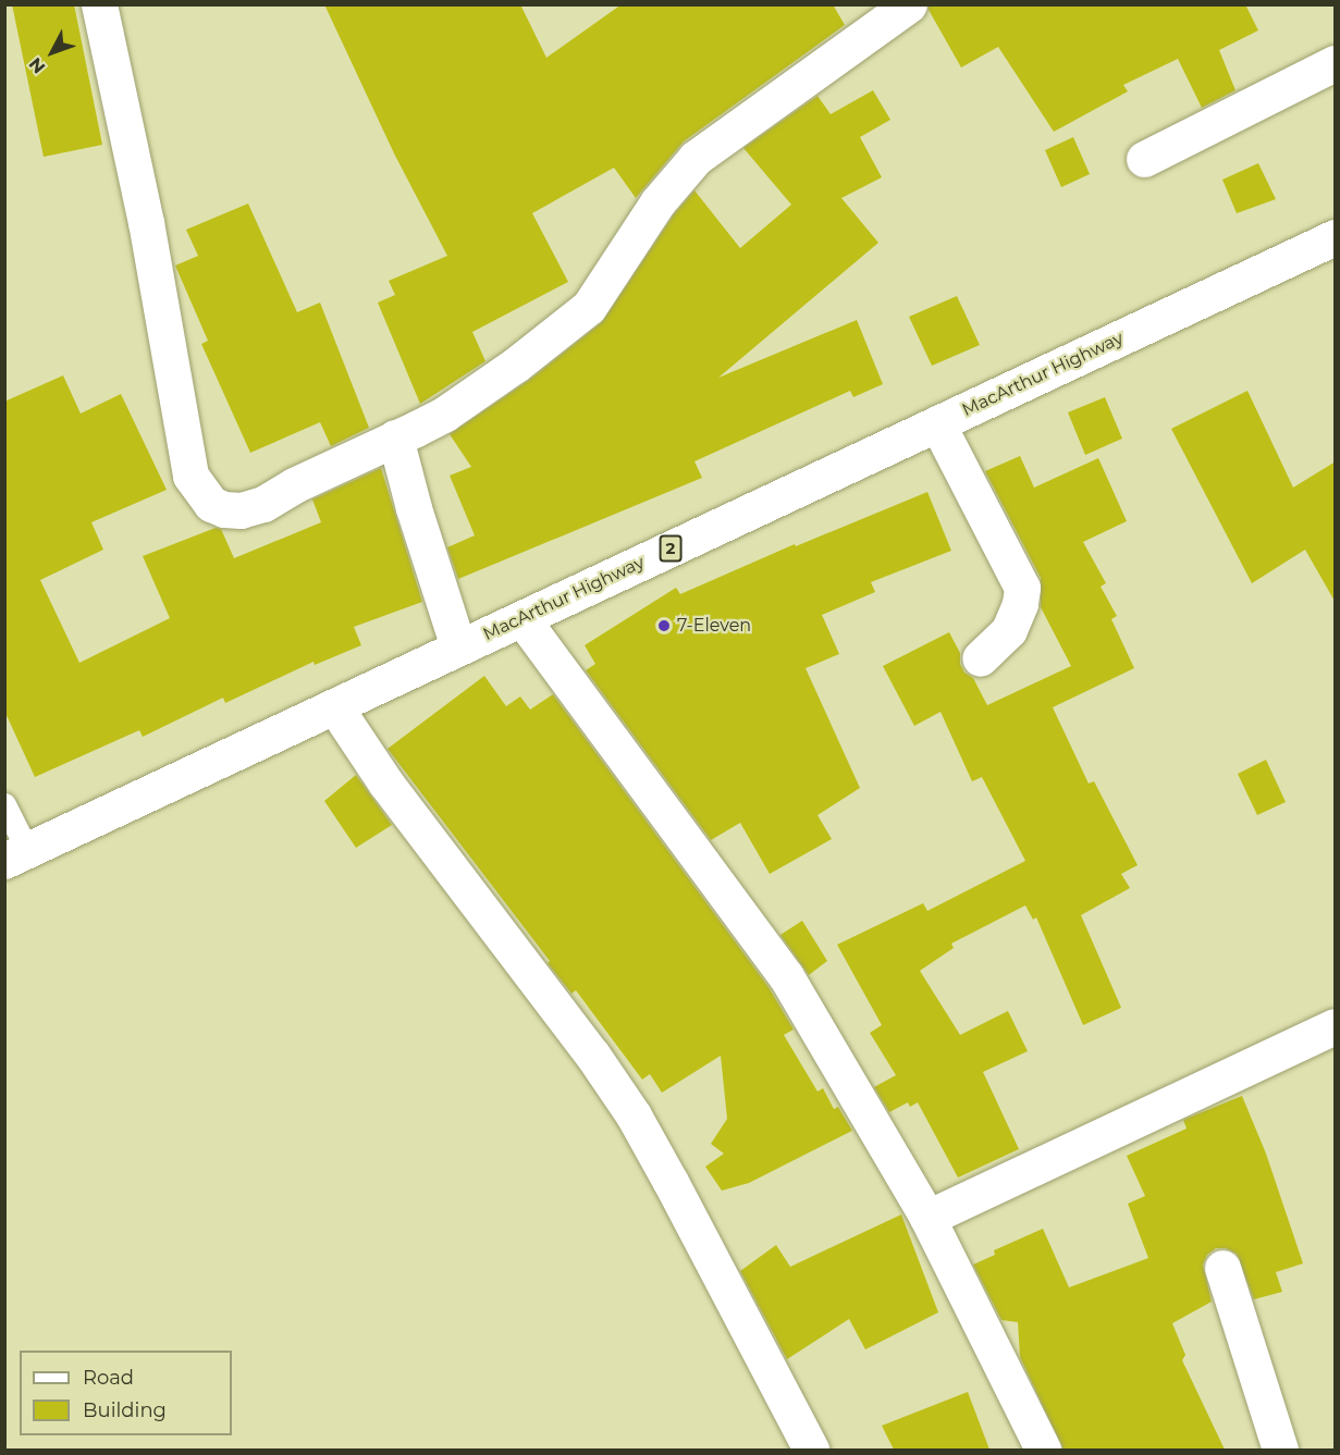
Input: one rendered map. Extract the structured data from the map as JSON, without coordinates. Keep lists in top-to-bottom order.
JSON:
{
  "streets": {
    "main road": ["MacArthur Highway", "2"]
  },
  "places": ["7-Eleven"],
  "legend": ["Road", "Building"],
  "north": "bottom left"
}
